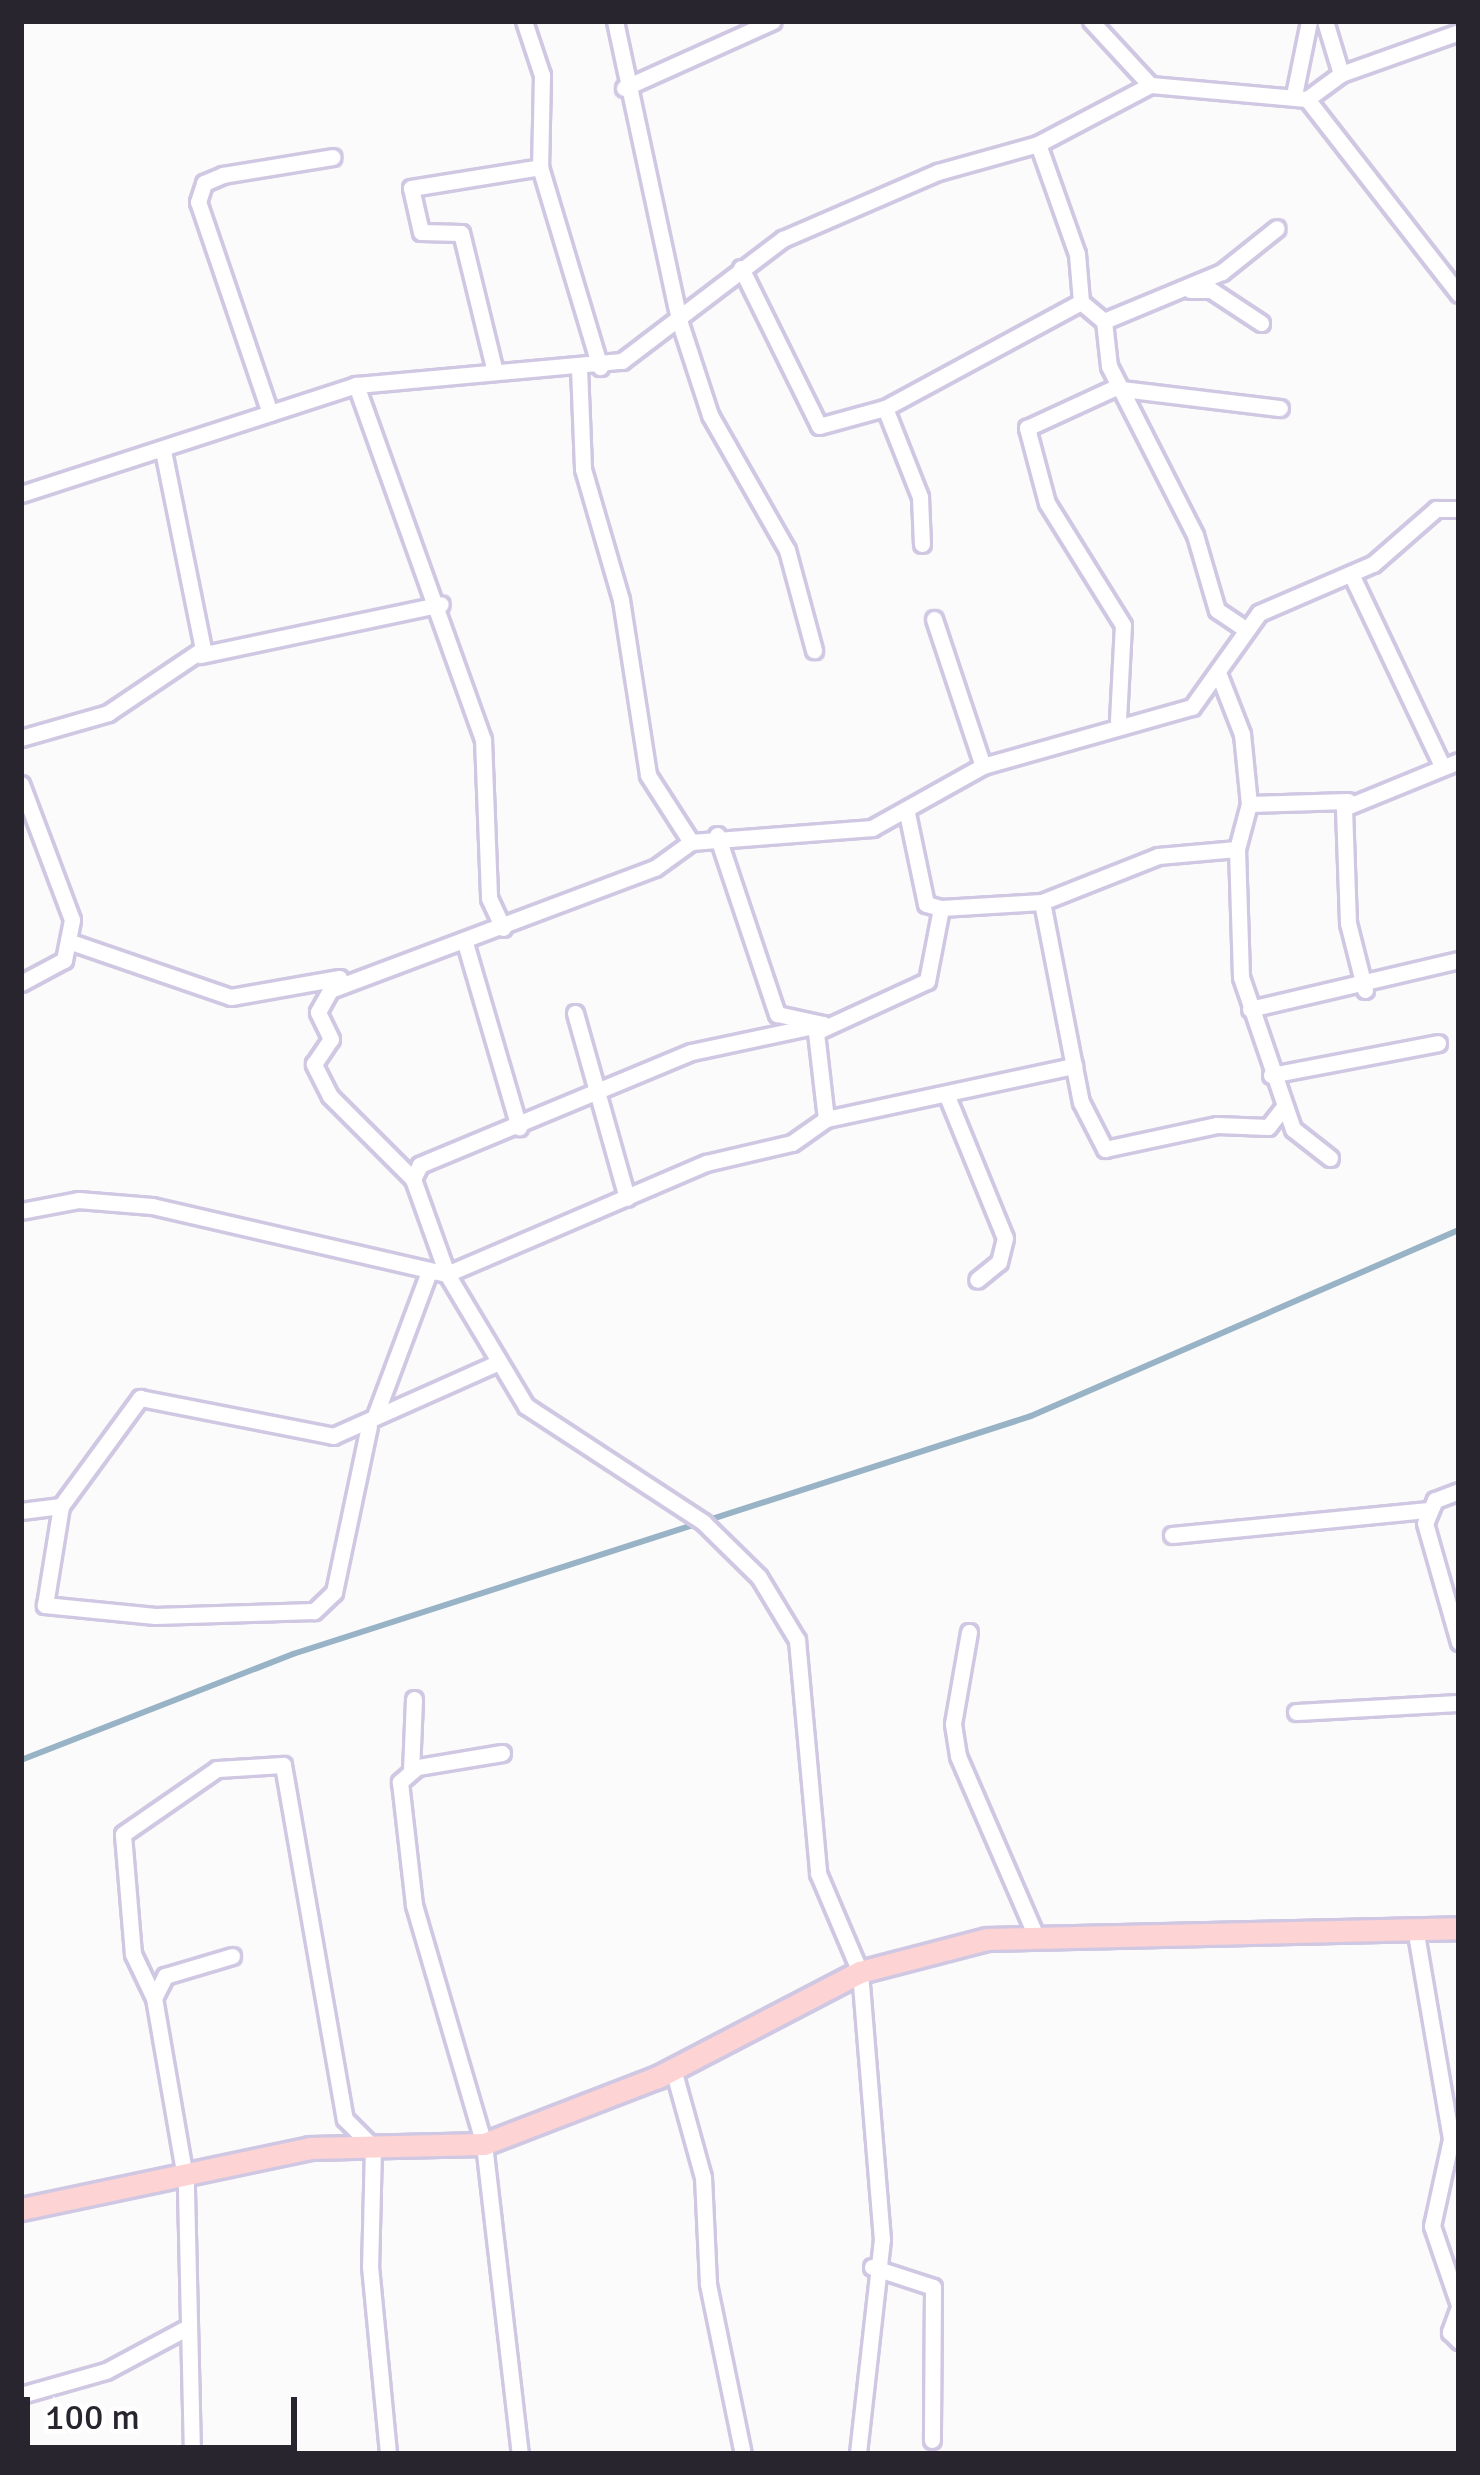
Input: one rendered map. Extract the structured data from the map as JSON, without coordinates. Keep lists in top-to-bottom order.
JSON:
{
  "scale_bar": "100 m"
}
